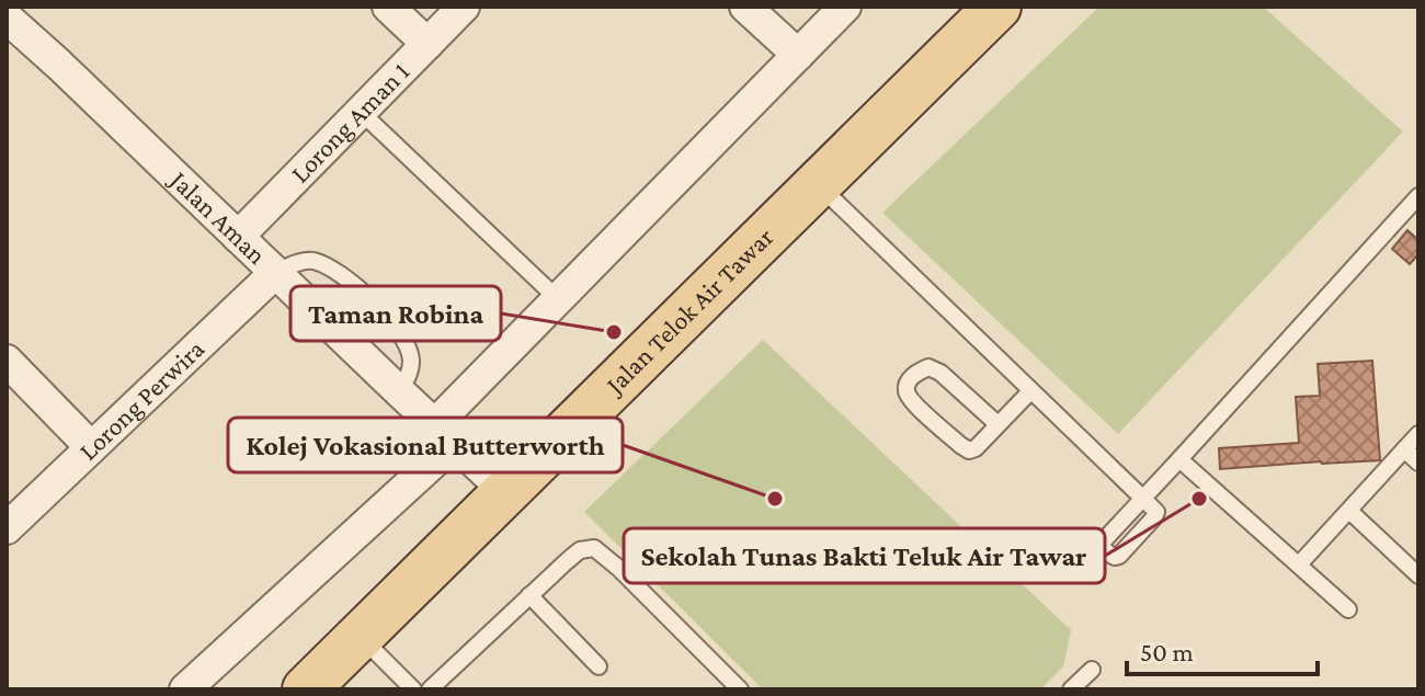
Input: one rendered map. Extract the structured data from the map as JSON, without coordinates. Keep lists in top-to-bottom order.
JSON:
{
  "streets": {
    "main road": ["Jalan Telok Air Tawar"],
    "street": ["Lorong Aman 1", "Jalan Aman", "Lorong Perwira"]
  },
  "crossings": [
    ["Lorong Aman 1", "Jalan Aman"],
    ["Jalan Aman", "Jalan Telok Air Tawar"],
    ["Jalan Aman", "Lorong Perwira"]
  ],
  "places": ["Taman Robina", "Kolej Vokasional Butterworth", "Sekolah Tunas Bakti Teluk Air Tawar"],
  "scale_bar": "50 m"
}
